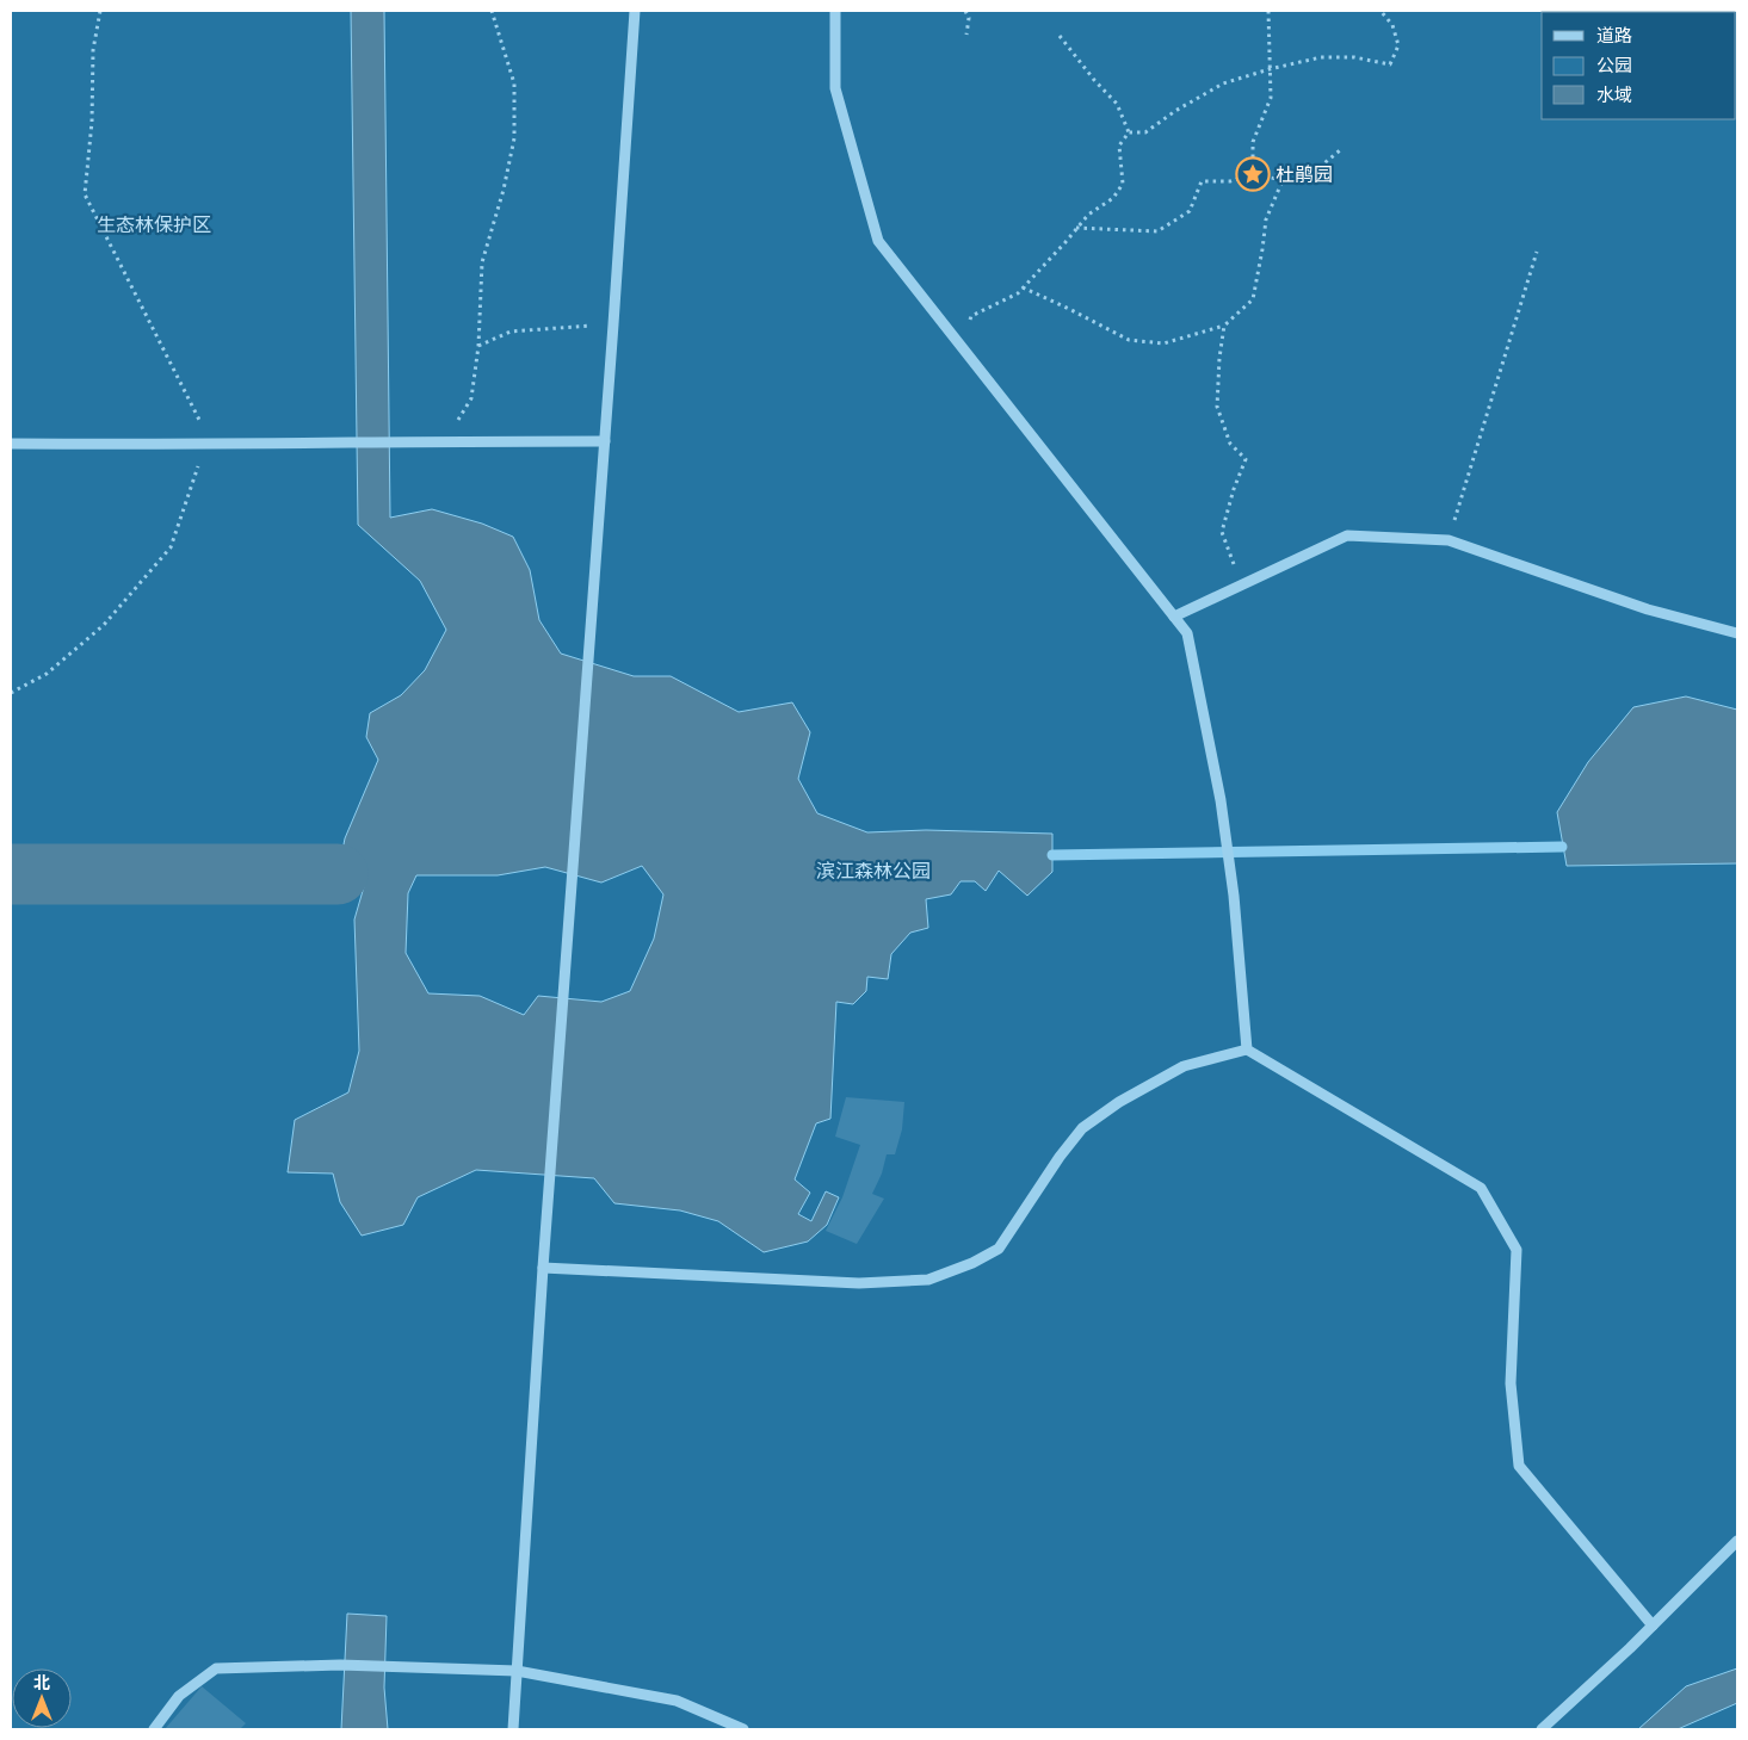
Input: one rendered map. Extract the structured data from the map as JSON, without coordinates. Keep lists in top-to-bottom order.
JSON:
{
  "parks": ["生态林保护区", "滨江森林公园"],
  "places": {
    "place": ["杜鹃园"]
  },
  "legend": ["道路", "公园", "水域"],
  "north": "top"
}
